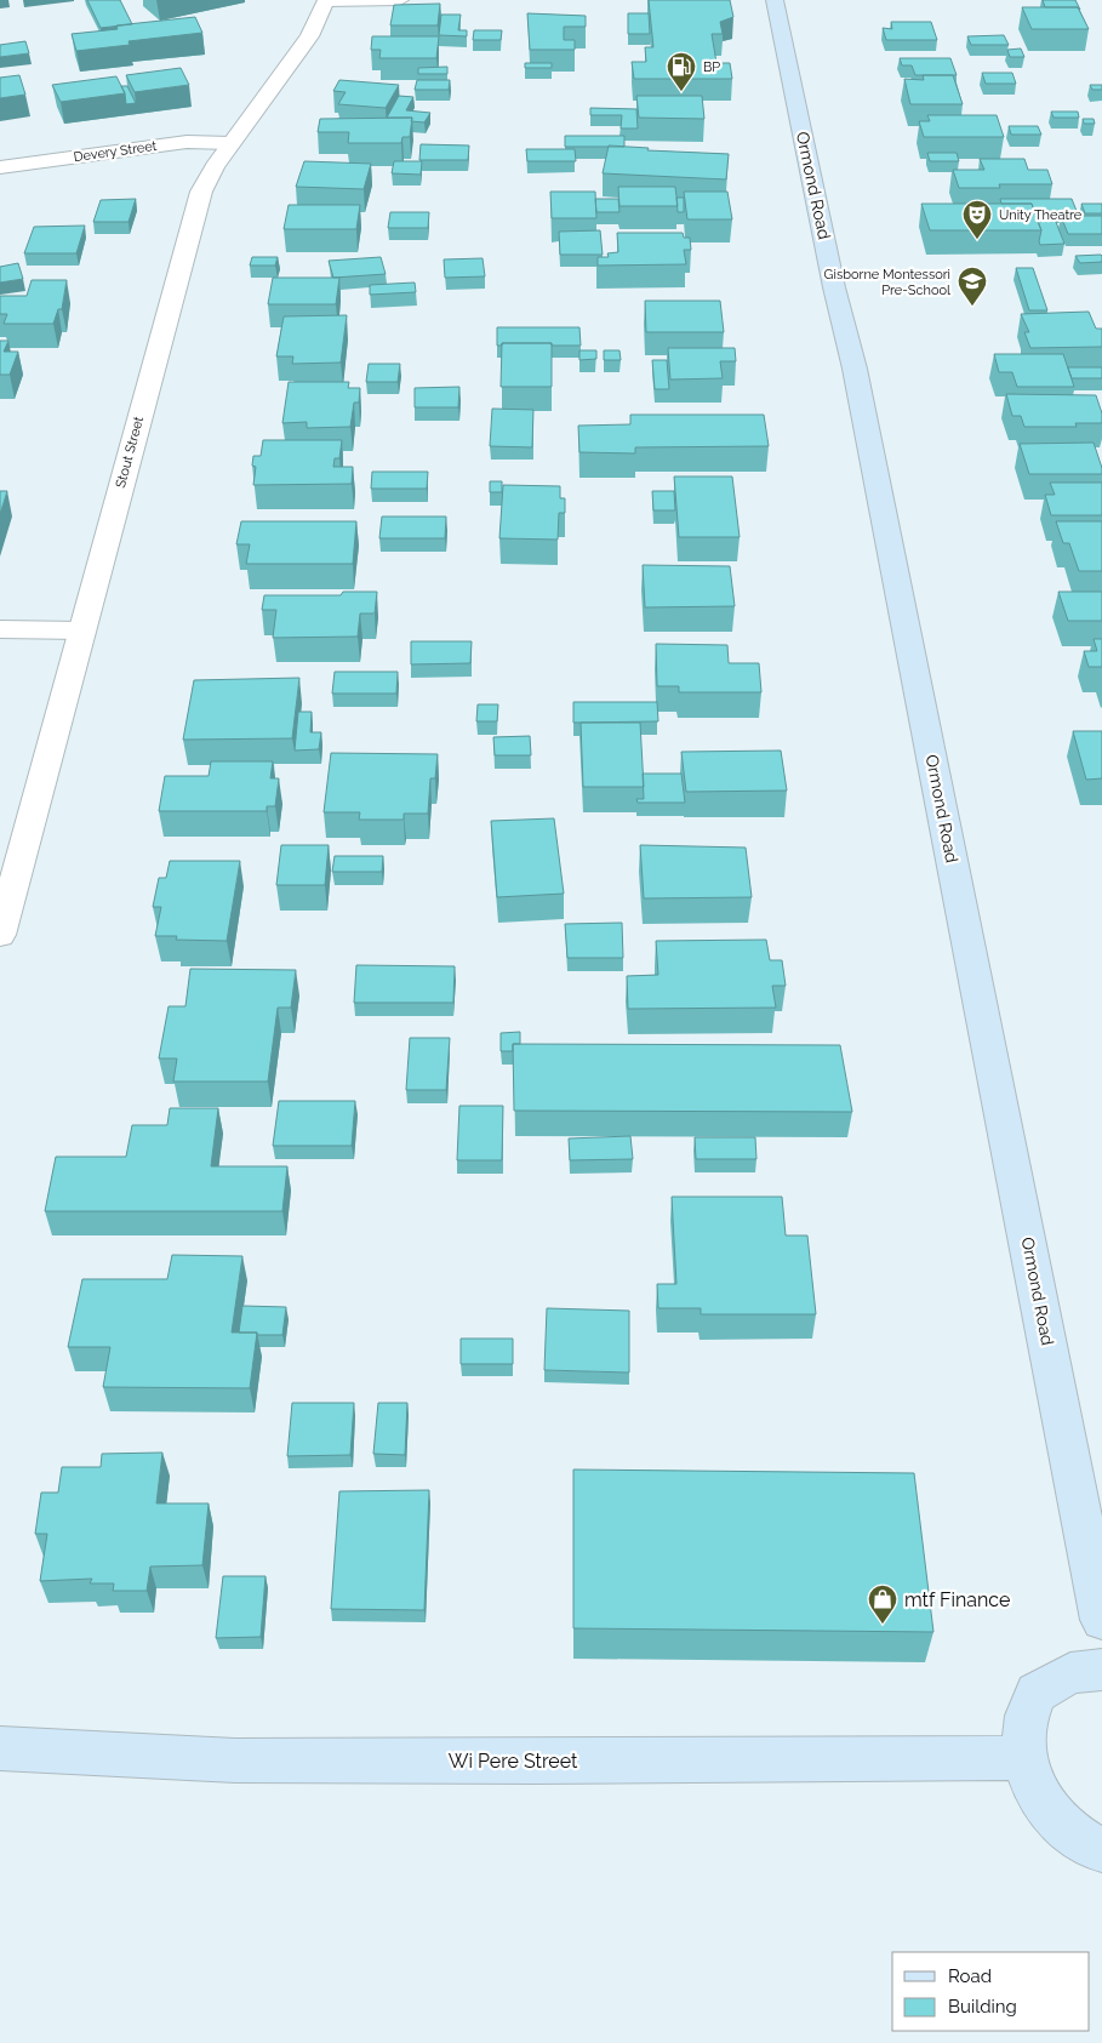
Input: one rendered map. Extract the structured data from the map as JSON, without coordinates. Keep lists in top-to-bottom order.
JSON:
{
  "streets": {
    "main road": ["Ormond Road", "Wi Pere Street"],
    "street": ["Devery Street", "Stout Street"]
  },
  "crossings": [
    ["Devery Street", "Stout Street"]
  ],
  "places": {
    "fuel station": ["BP"],
    "theatre": ["Unity Theatre"],
    "school or university": ["Gisborne Montessori Pre-School"],
    "shop": ["mtf Finance"]
  },
  "legend": ["Road", "Building"]
}
